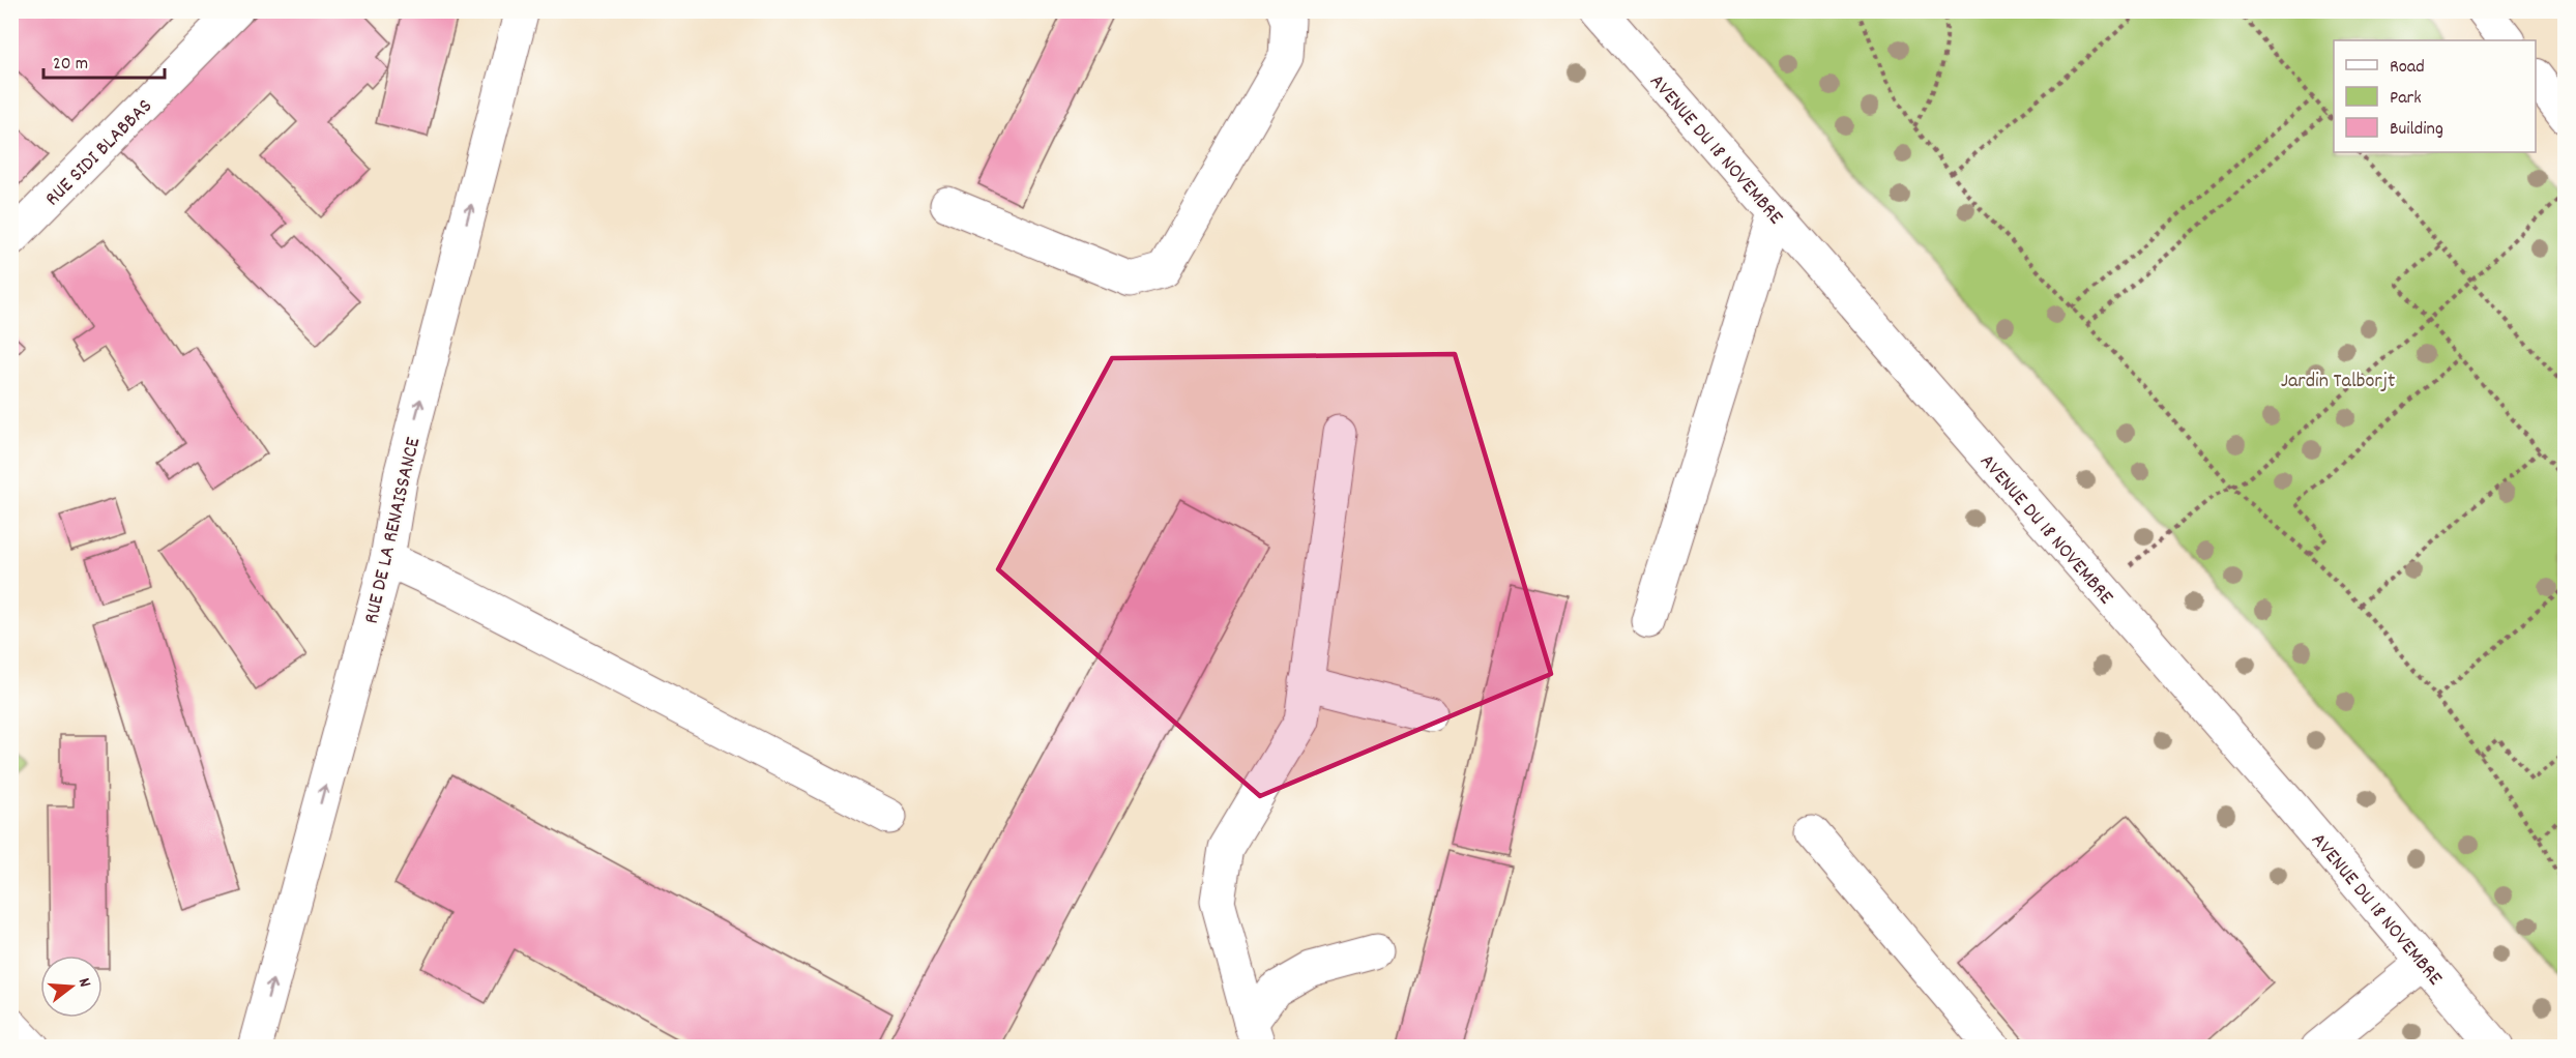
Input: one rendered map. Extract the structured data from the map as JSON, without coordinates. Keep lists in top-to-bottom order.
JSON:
{
  "streets": {
    "street": ["AVENUE DU 18 NOVEMBRE", "RUE SIDI BLABBAS", "RUE DE LA RENAISSANCE"]
  },
  "one_way": ["RUE DE LA RENAISSANCE"],
  "parks": ["Jardin Talborjt"],
  "legend": ["Road", "Park", "Building"],
  "scale_bar": "20 m",
  "north": "right"
}
